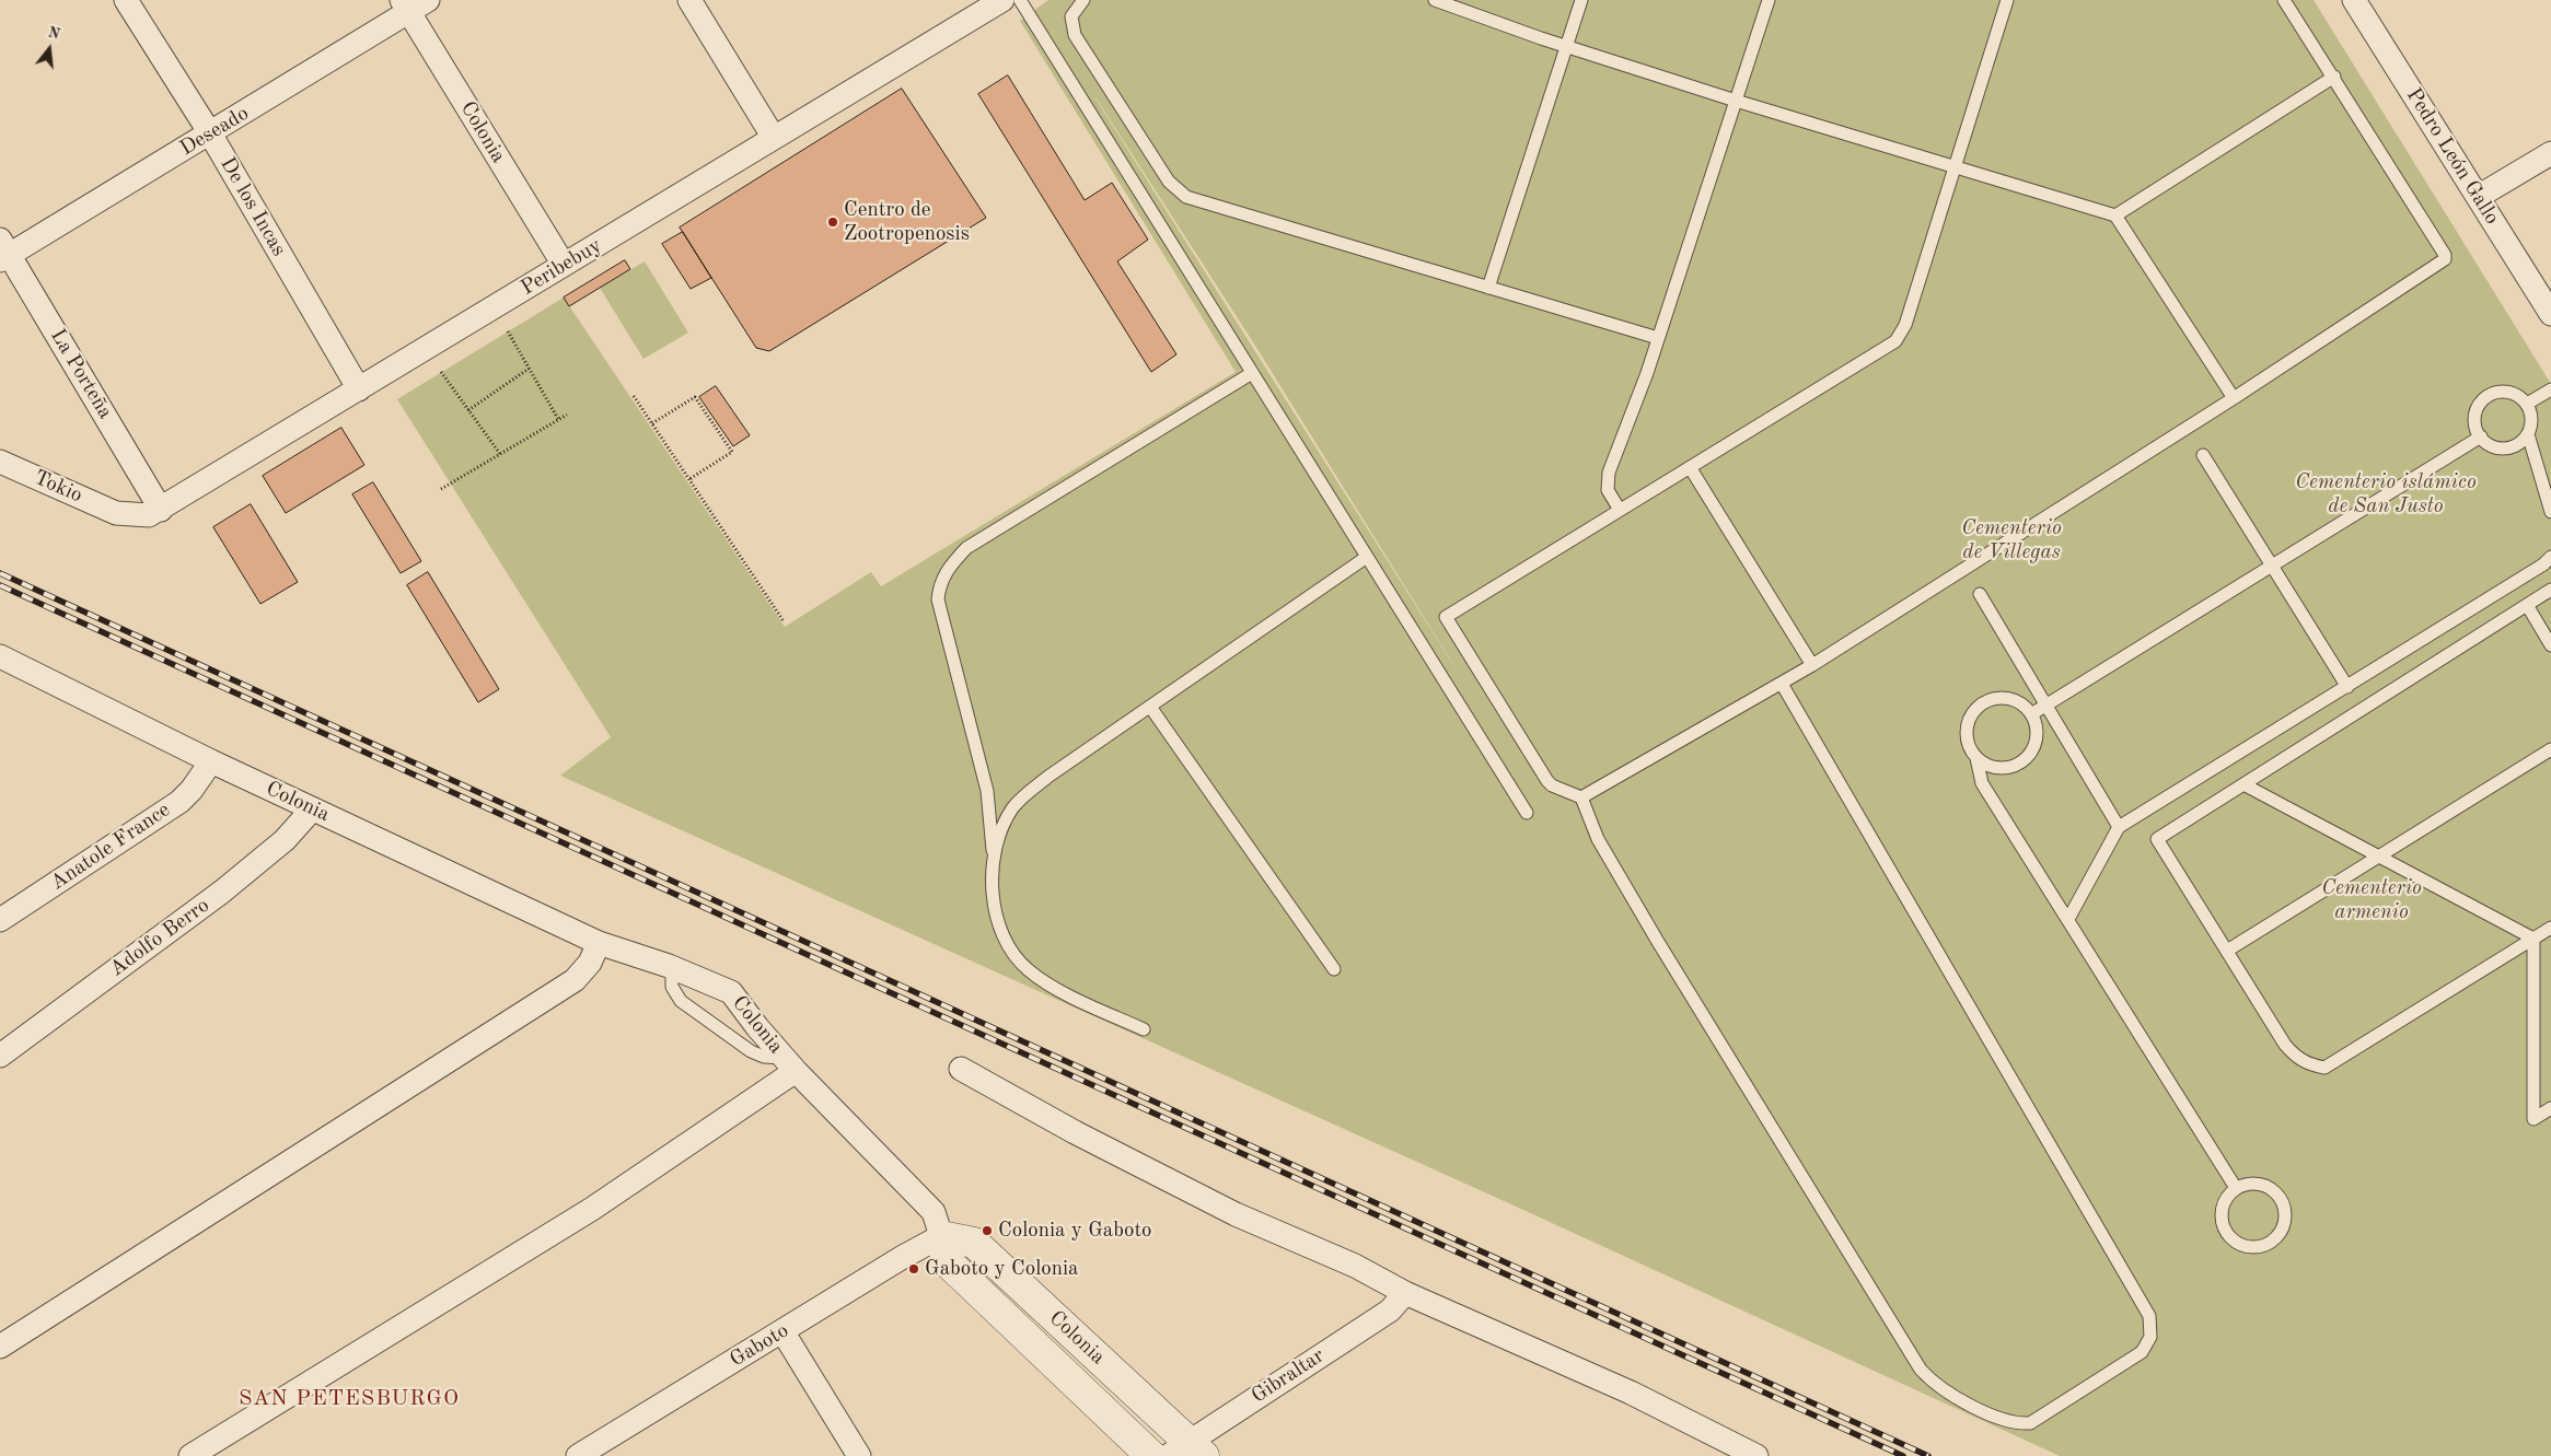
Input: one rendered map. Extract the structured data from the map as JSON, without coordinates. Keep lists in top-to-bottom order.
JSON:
{
  "streets": {
    "street": [
      "Deseado",
      "Colonia",
      "Pedro León Gallo",
      "De los Incas",
      "Peribebuy",
      "La Porteña",
      "Tokio",
      "Anatole France",
      "Adolfo Berro",
      "Gaboto",
      "Gibraltar"
    ]
  },
  "crossings": [
    ["Deseado", "Colonia"],
    ["Deseado", "De los Incas"],
    ["Deseado", "La Porteña"],
    ["Colonia", "Peribebuy"],
    ["Colonia", "Anatole France"],
    ["Colonia", "Adolfo Berro"],
    ["Colonia", "Gaboto"],
    ["Colonia", "Gibraltar"],
    ["De los Incas", "Peribebuy"],
    ["Peribebuy", "La Porteña"],
    ["Peribebuy", "Tokio"]
  ],
  "districts": ["SAN PETESBURGO"],
  "parks": ["Cementerio islámico de San Justo", "Cementerio de Villegas", "Cementerio armenio"],
  "places": ["Centro de Zootropenosis", "Colonia y Gaboto", "Gaboto y Colonia"],
  "north": "top"
}
